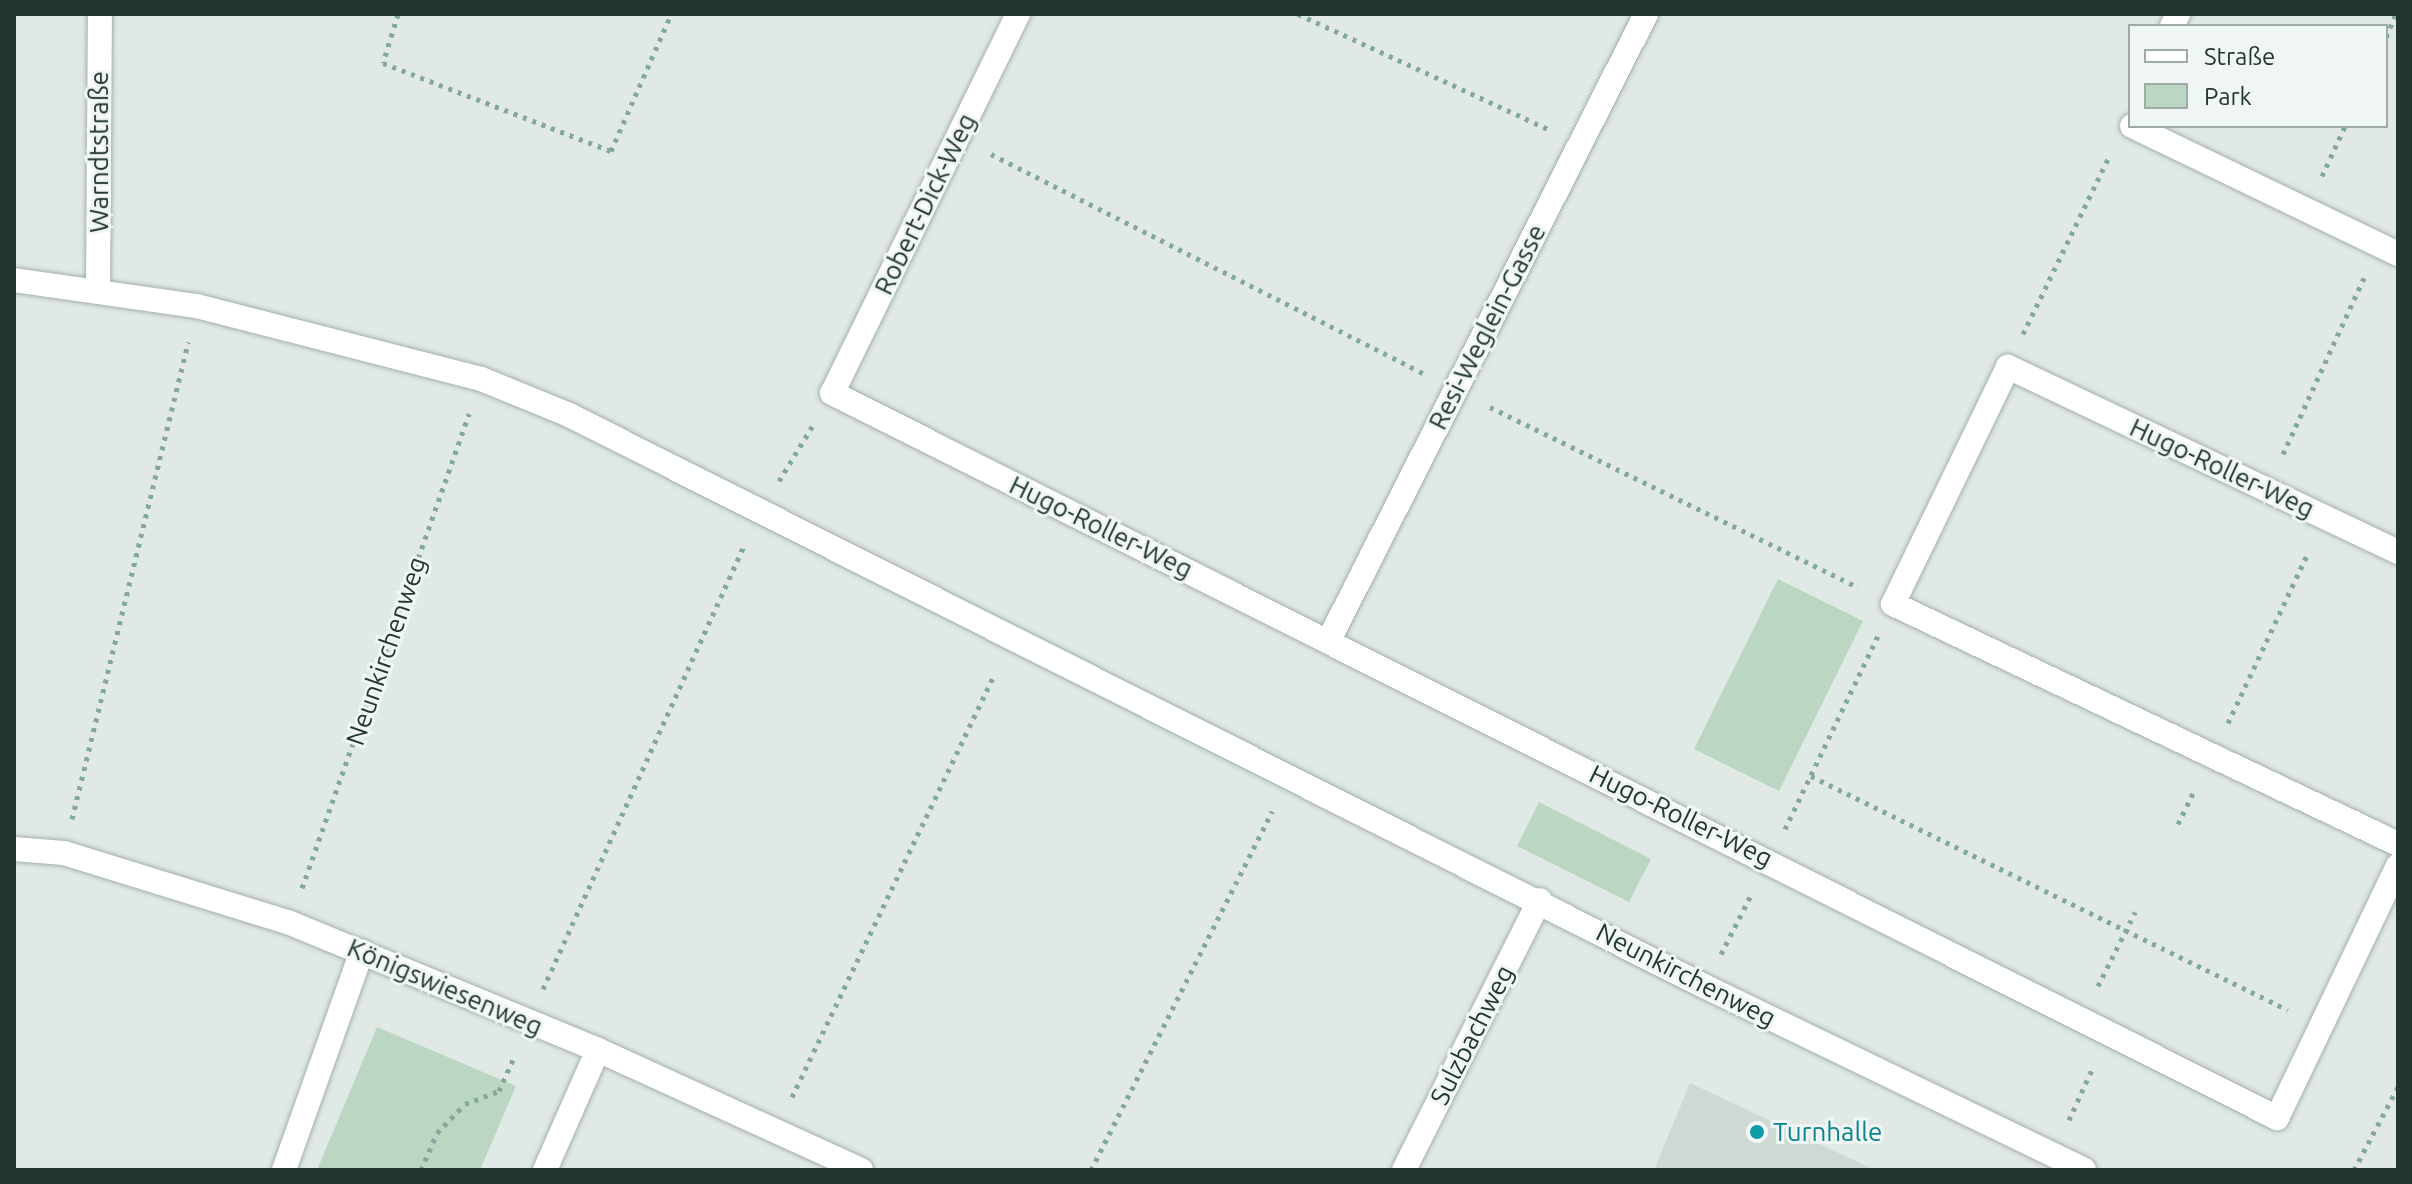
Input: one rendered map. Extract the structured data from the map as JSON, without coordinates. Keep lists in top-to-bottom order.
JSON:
{
  "streets": {
    "street": [
      "Warndtstraße",
      "Robert-Dick-Weg",
      "Resi-Weglein-Gasse",
      "Hugo-Roller-Weg",
      "Neunkirchenweg",
      "Königswiesenweg",
      "Sulzbachweg"
    ]
  },
  "crossings": [
    ["Warndtstraße", "Neunkirchenweg"],
    ["Robert-Dick-Weg", "Hugo-Roller-Weg"],
    ["Resi-Weglein-Gasse", "Hugo-Roller-Weg"],
    ["Neunkirchenweg", "Königswiesenweg"],
    ["Neunkirchenweg", "Sulzbachweg"]
  ],
  "places": ["Turnhalle"],
  "legend": ["Straße", "Park"]
}
